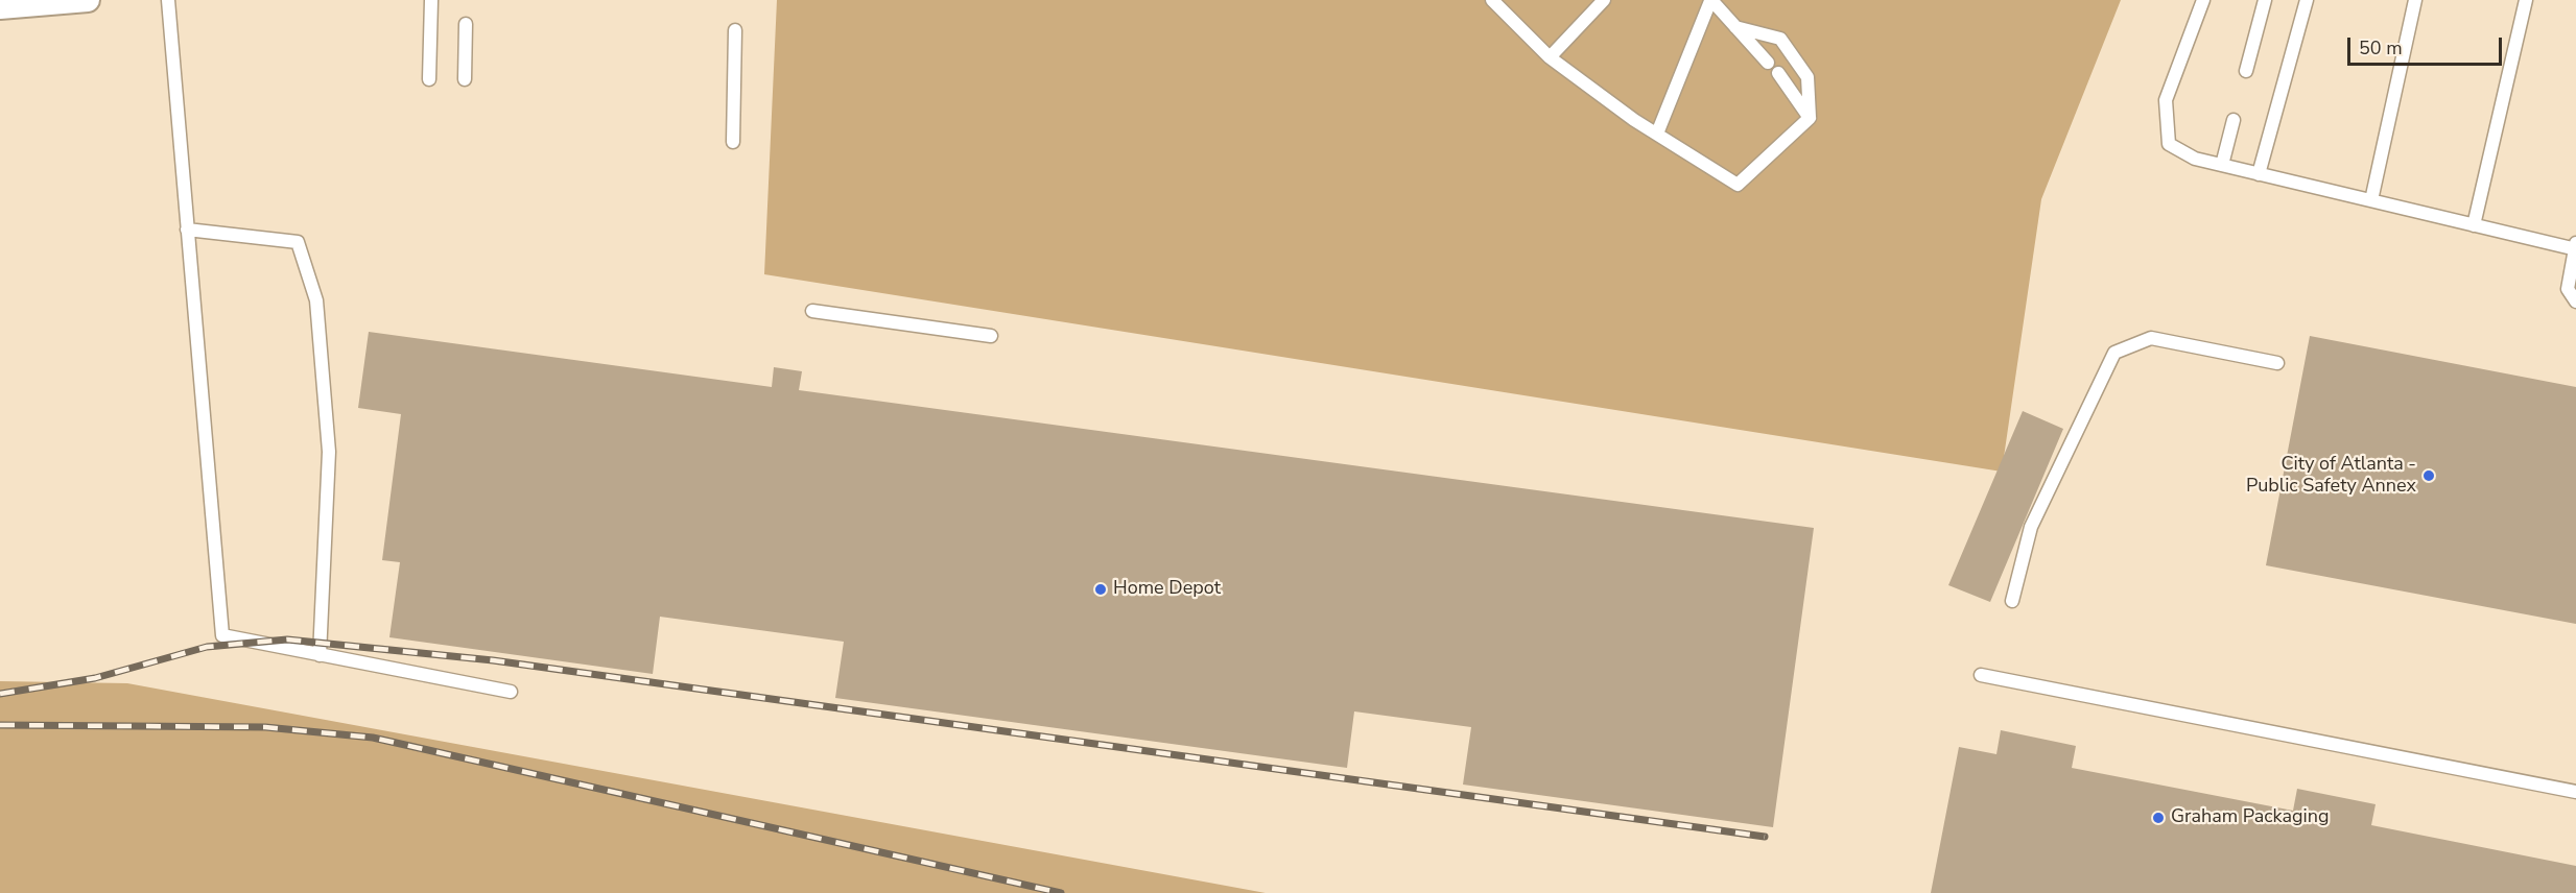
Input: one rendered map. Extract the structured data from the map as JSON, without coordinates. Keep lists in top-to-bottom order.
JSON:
{
  "places": ["City of Atlanta - Public Safety Annex", "Home Depot", "Graham Packaging"],
  "scale_bar": "50 m"
}
